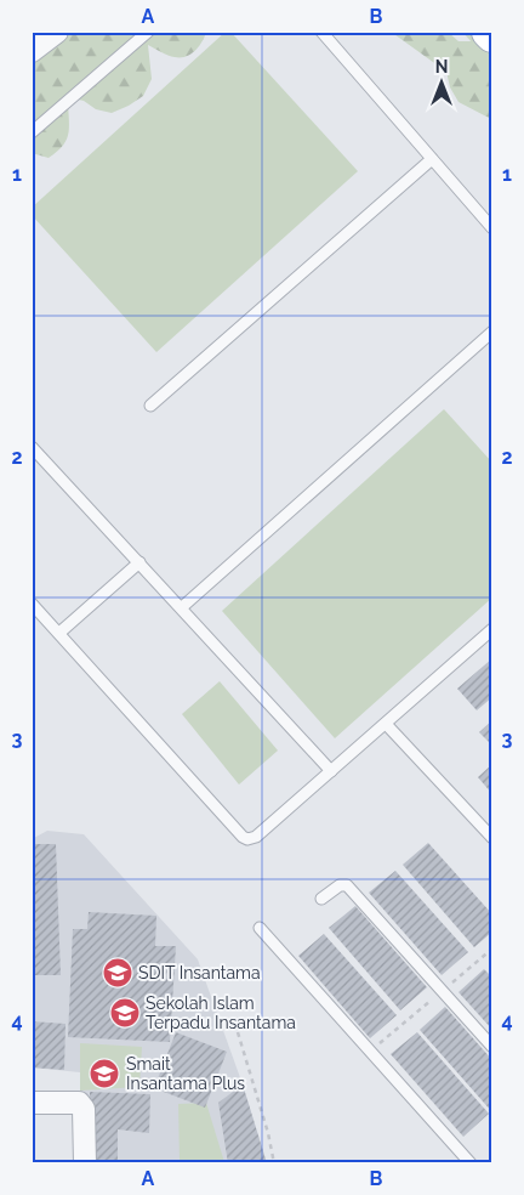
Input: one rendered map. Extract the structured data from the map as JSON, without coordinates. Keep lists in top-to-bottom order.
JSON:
{
  "places": {
    "school or university": ["SDIT Insantama", "Sekolah Islam Terpadu Insantama", "Smait Insantama Plus"]
  },
  "north": "top",
  "grid": {
    "columns": ["A", "B"],
    "rows": [
      "1",
      "2",
      "3",
      "4"
    ]
  }
}
